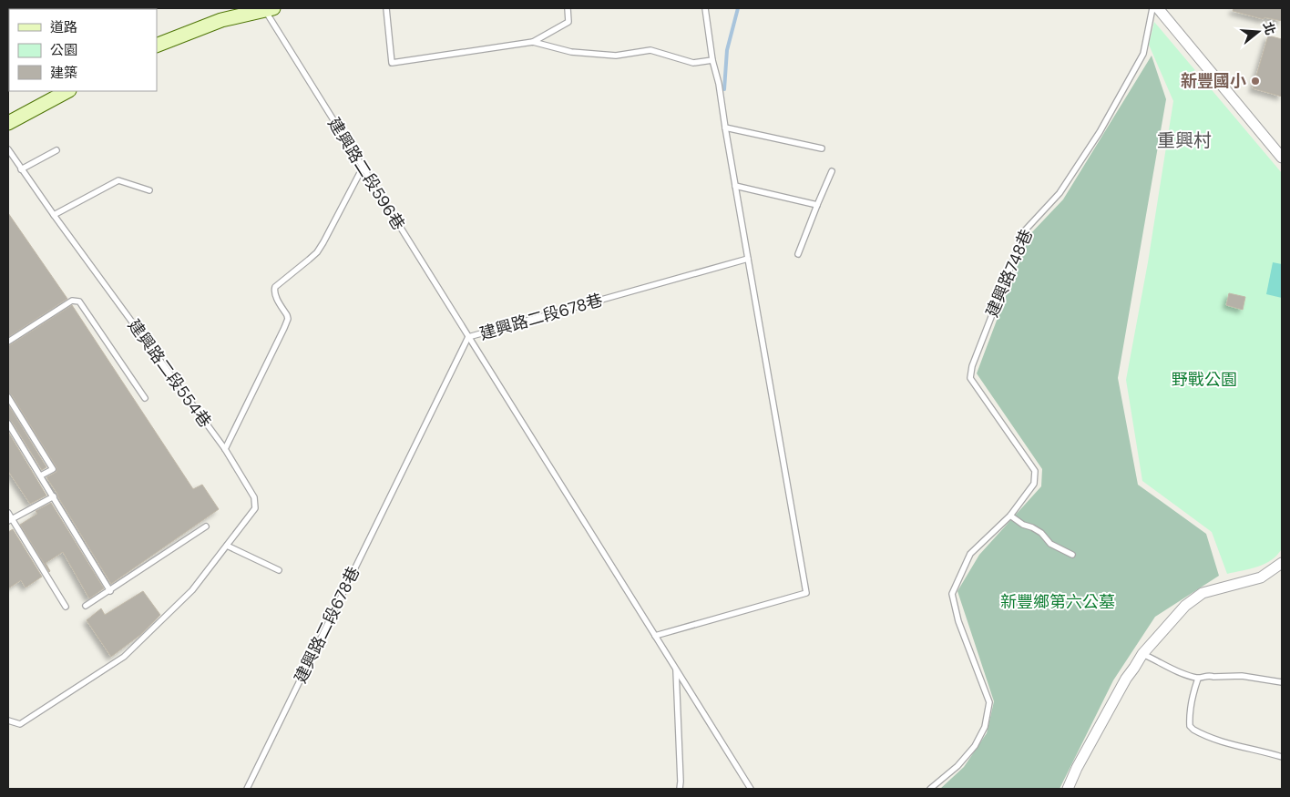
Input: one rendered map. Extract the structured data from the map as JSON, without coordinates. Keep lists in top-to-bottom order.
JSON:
{
  "streets": {
    "lane": [
      "建興路二段596巷",
      "建興路748巷",
      "建興路二段678巷",
      "建興路二段554巷"
    ]
  },
  "crossings": [
    ["建興路二段596巷", "建興路二段678巷"]
  ],
  "districts": ["重興村"],
  "parks": ["野戰公園", "新豐鄉第六公墓"],
  "places": ["新豐國小"],
  "legend": ["道路", "公園", "建築"],
  "north": "right"
}
